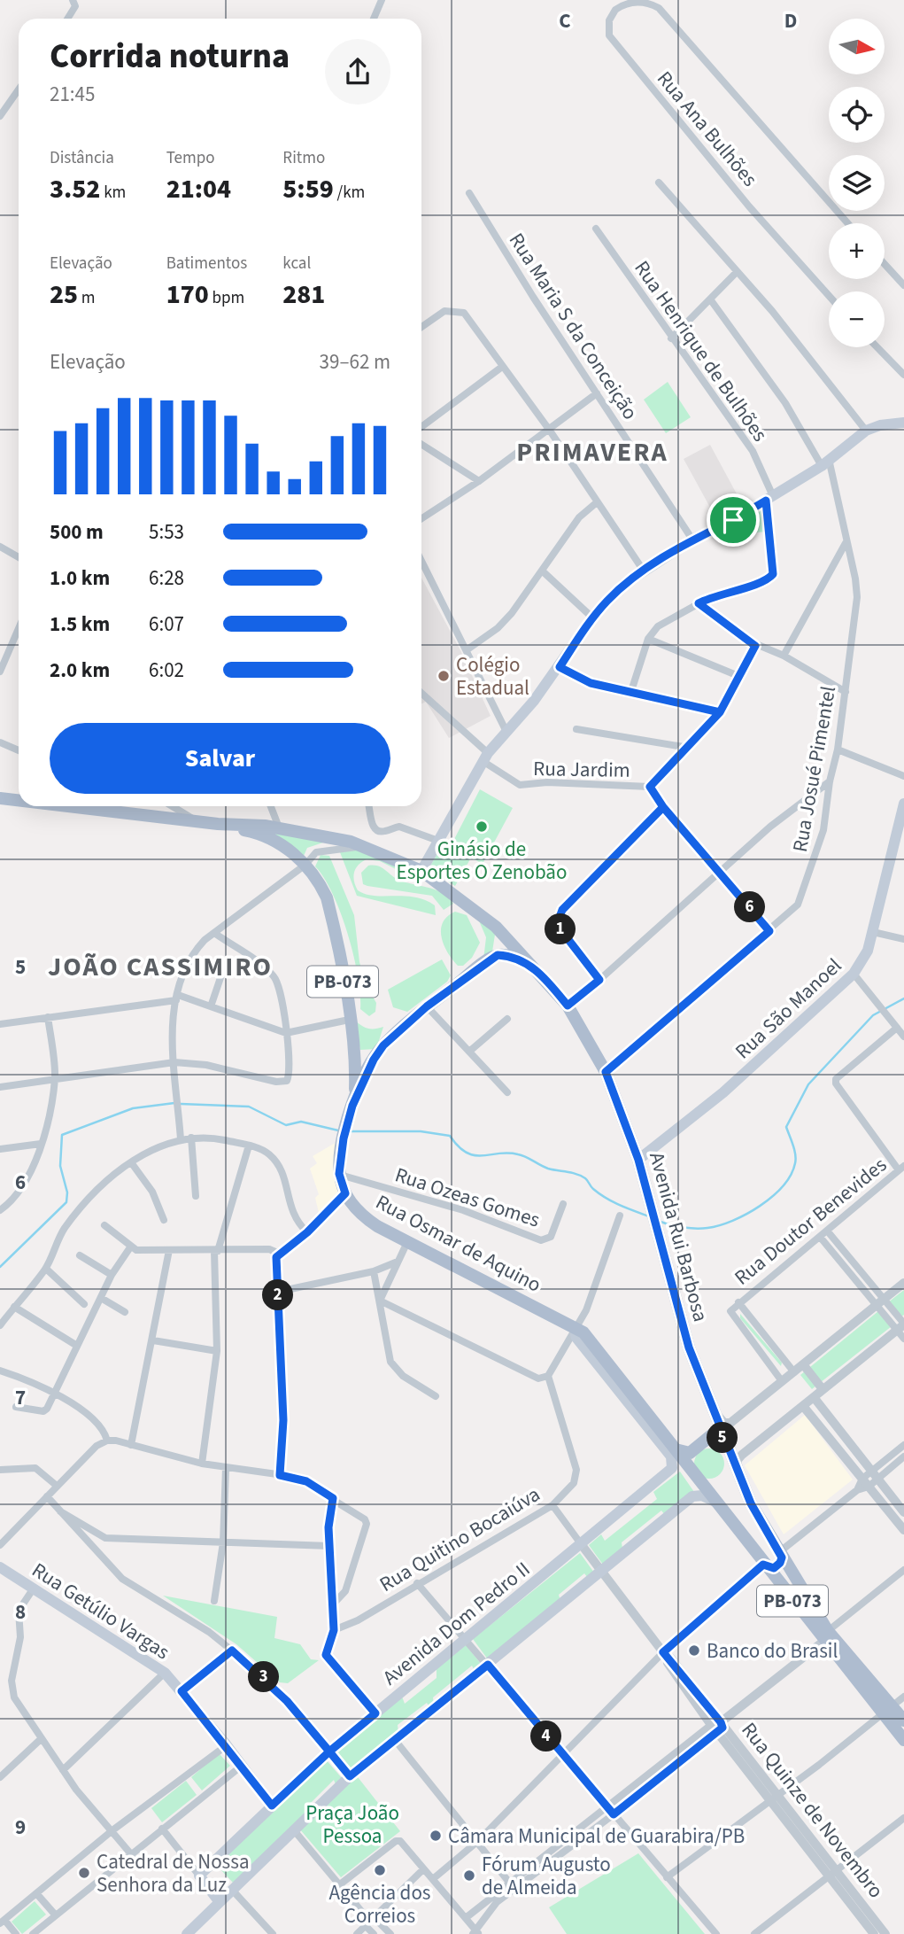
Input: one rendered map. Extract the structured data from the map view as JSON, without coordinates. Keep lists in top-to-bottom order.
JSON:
{
  "streets": {
    "main road": [
      "PB-073",
      "Rua São Manoel",
      "Avenida Rui Barbosa",
      "Rua Osmar de Aquino",
      "Rua Getúlio Vargas",
      "Avenida Dom Pedro II"
    ],
    "street": [
      "Rua Ana Bulhões",
      "Rua Maria S da Conceição",
      "Rua Henrique de Bulhões",
      "Rua Jardim",
      "Rua Josué Pimentel",
      "Rua Ozeas Gomes",
      "Rua Doutor Benevides",
      "Rua Quitino Bocaiúva",
      "Rua Quinze de Novembro"
    ]
  },
  "crossings": [
    ["Rua Josué Pimentel", "Avenida Rui Barbosa"],
    ["PB-073", "Avenida Rui Barbosa"],
    ["PB-073", "Rua Osmar de Aquino"],
    ["Rua São Manoel", "Avenida Rui Barbosa"],
    ["Rua Ozeas Gomes", "Rua Osmar de Aquino"],
    ["Avenida Rui Barbosa", "Rua Osmar de Aquino"],
    ["Rua Osmar de Aquino", "Avenida Dom Pedro II"],
    ["Rua Quitino Bocaiúva", "Rua Quinze de Novembro"],
    ["Rua Getúlio Vargas", "Avenida Dom Pedro II"],
    ["Avenida Dom Pedro II", "Rua Quinze de Novembro"]
  ],
  "districts": ["PRIMAVERA", "JOÃO CASSIMIRO"],
  "parks": ["Praça João Pessoa"],
  "places": [
    "Colégio Estadual",
    "Ginásio de Esportes O Zenobão",
    "Banco do Brasil",
    "Câmara Municipal de Guarabira/PB",
    "Agência dos Correios",
    "Catedral de Nossa Senhora da Luz",
    "Fórum Augusto de Almeida"
  ],
  "north": "right",
  "page": {
    "map_buttons": ["+", "−"],
    "heading": ["Corrida noturna", "21:45"],
    "stats": [
      ["Distância", "3.52 km"],
      ["Tempo", "21:04"],
      ["Ritmo", "5:59 /km"],
      ["Elevação", "25 m"],
      ["Batimentos", "170 bpm"],
      ["kcal", "281"]
    ],
    "chart": ["Elevação", "39–62 m"],
    "list": [
      {
        "name": "500 m",
        "note": "5:53"
      },
      {
        "name": "1.0 km",
        "note": "6:28"
      },
      {
        "name": "1.5 km",
        "note": "6:07"
      },
      {
        "name": "2.0 km",
        "note": "6:02"
      }
    ],
    "buttons": "Salvar",
    "pins": [
      "6",
      "1",
      "2",
      "5",
      "3",
      "4"
    ]
  },
  "grid": {
    "columns": ["C", "D"],
    "rows": [
      "5",
      "6",
      "7",
      "8",
      "9"
    ]
  }
}
